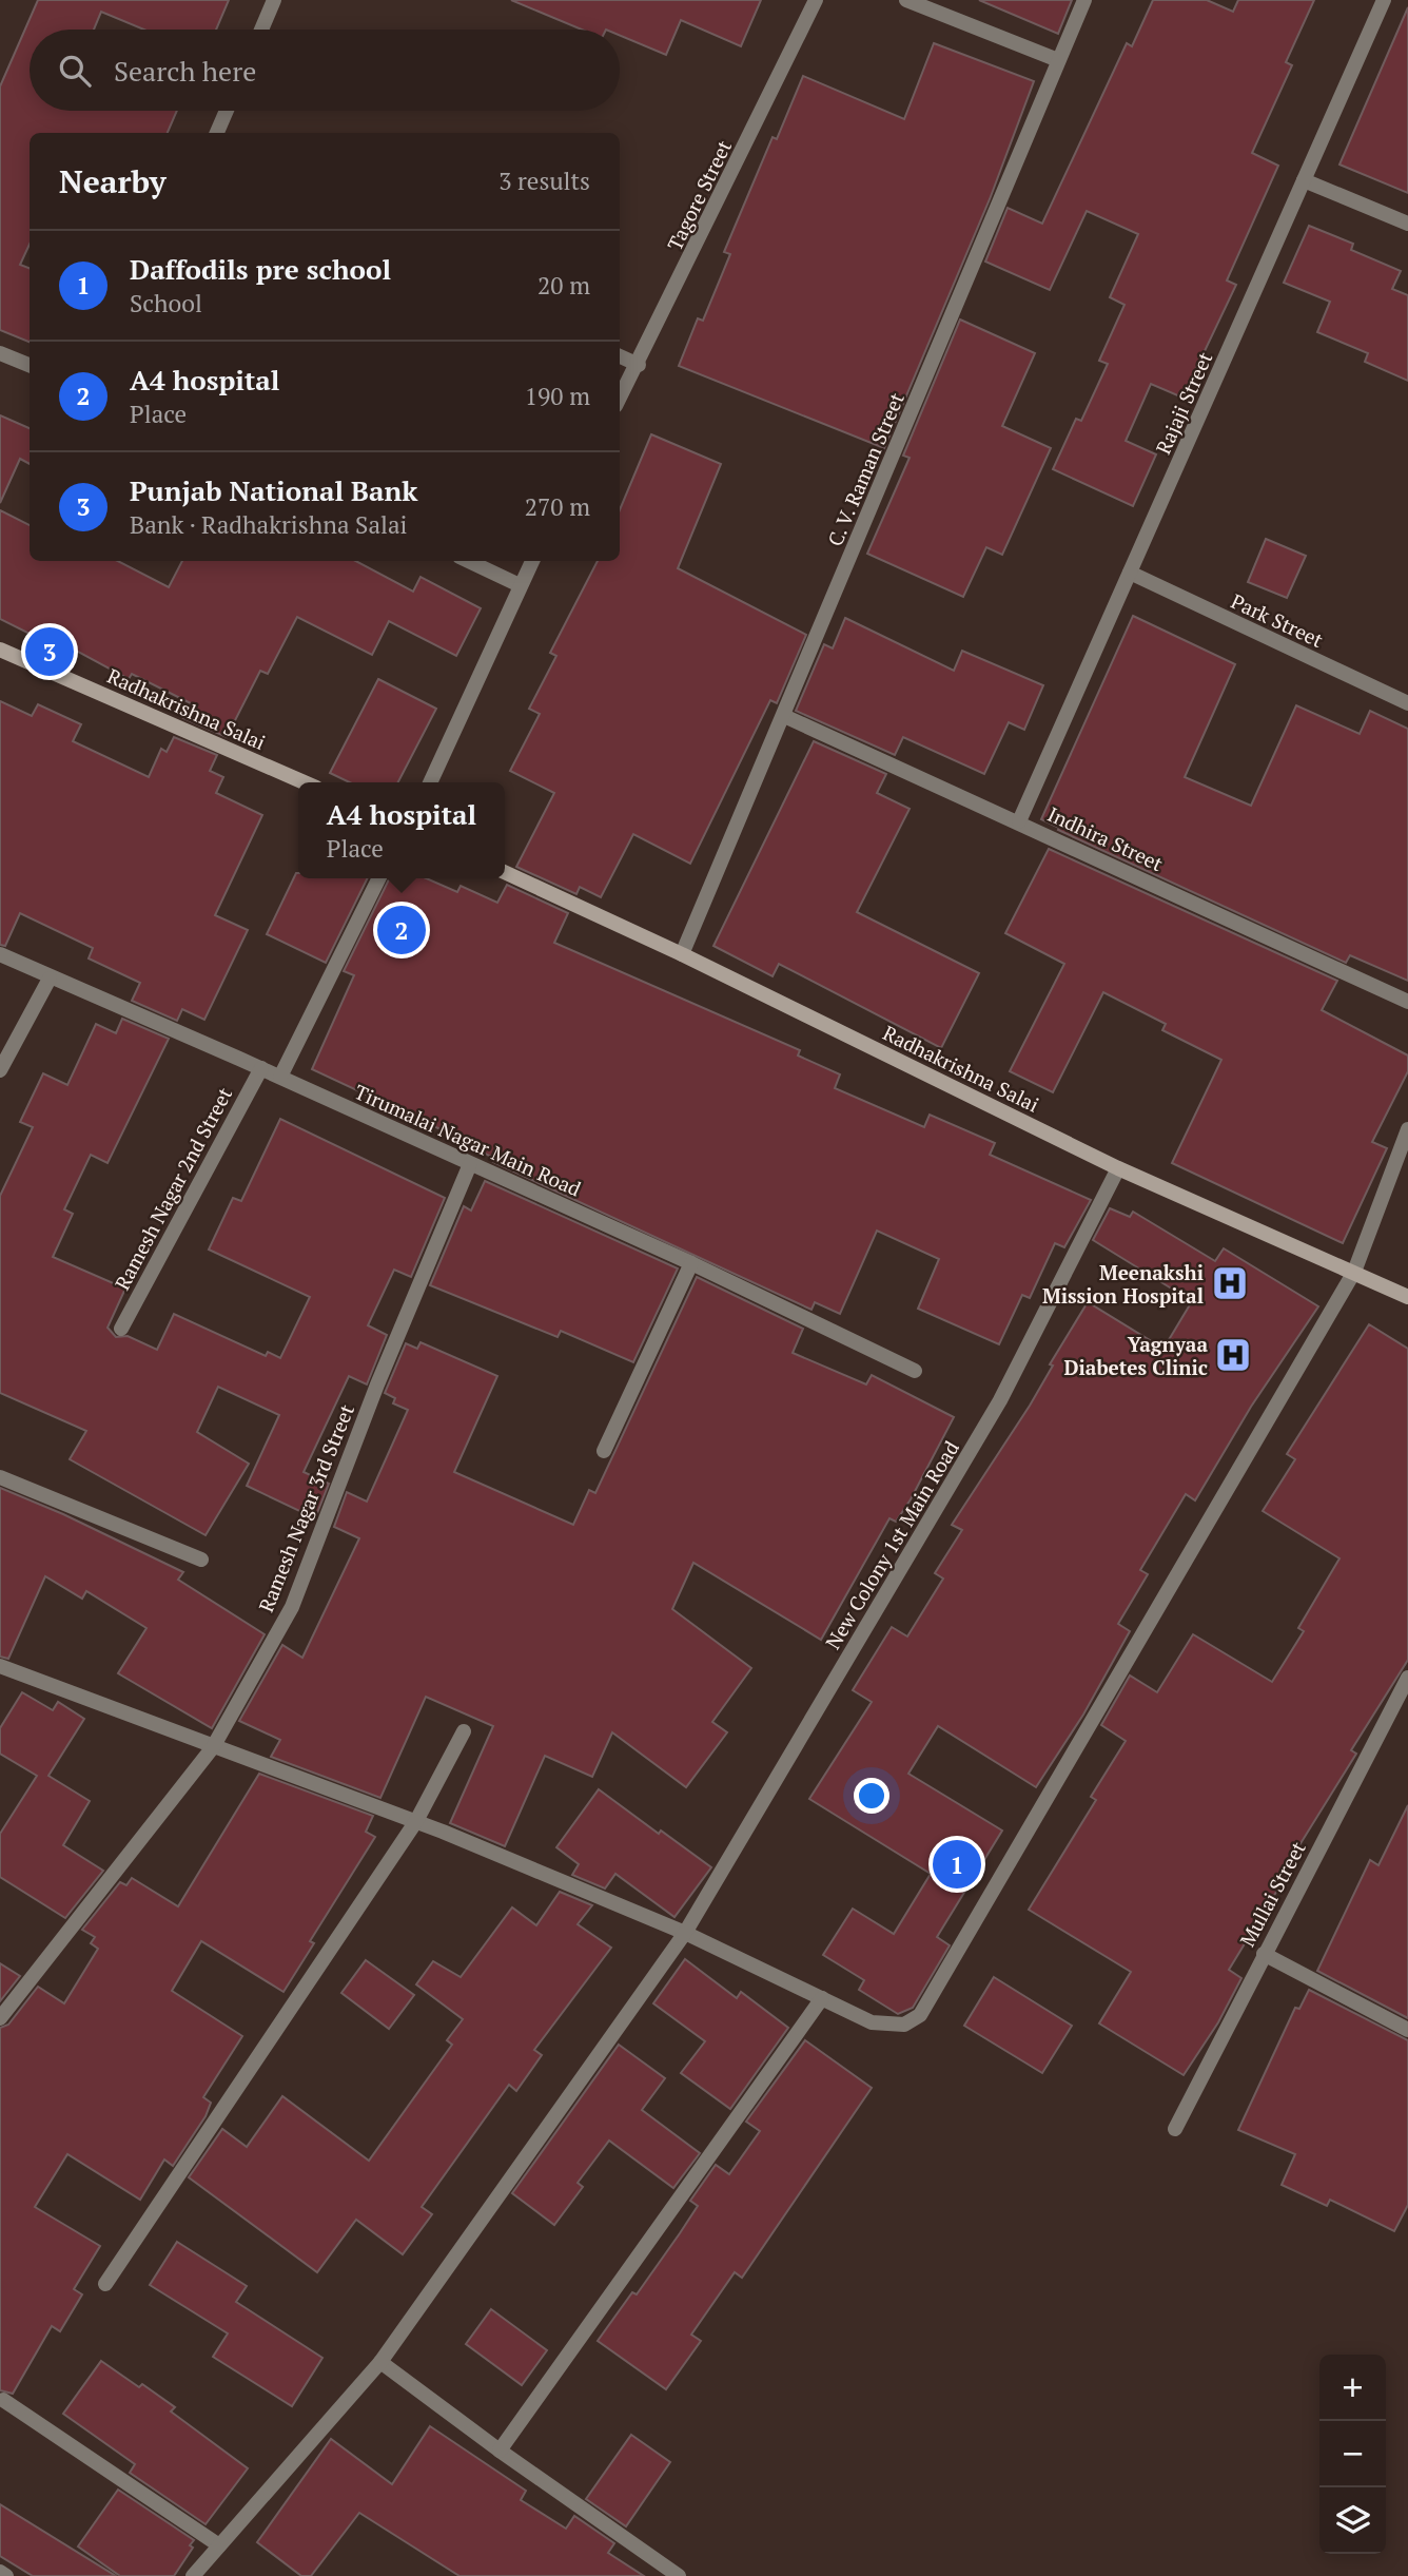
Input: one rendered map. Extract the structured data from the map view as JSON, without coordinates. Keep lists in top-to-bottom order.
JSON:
{
  "streets": {
    "street": [
      "Tagore Street",
      "Rajaji Street",
      "C. V. Raman Street",
      "Park Street",
      "Radhakrishna Salai",
      "Indhira Street",
      "Tirumalai Nagar Main Road",
      "Ramesh Nagar 2nd Street",
      "Ramesh Nagar 3rd Street",
      "New Colony 1st Main Road",
      "Mullai Street"
    ]
  },
  "crossings": [
    ["Rajaji Street", "Park Street"],
    ["Rajaji Street", "Indhira Street"],
    ["C. V. Raman Street", "Radhakrishna Salai"],
    ["C. V. Raman Street", "Indhira Street"],
    ["Radhakrishna Salai", "New Colony 1st Main Road"],
    ["Tirumalai Nagar Main Road", "Ramesh Nagar 2nd Street"],
    ["Tirumalai Nagar Main Road", "Ramesh Nagar 3rd Street"]
  ],
  "places": {
    "hospital": ["Meenakshi Mission Hospital", "Yagnyaa Diabetes Clinic"]
  },
  "page": {
    "search": "Search here",
    "heading": ["Nearby", "3 results"],
    "list": [
      {
        "mark": "1",
        "name": "Daffodils pre school",
        "note": "School",
        "value": "20 m"
      },
      {
        "mark": "2",
        "name": "A4 hospital",
        "note": "Place",
        "value": "190 m"
      },
      {
        "mark": "3",
        "name": "Punjab National Bank",
        "note": "Bank · Radhakrishna Salai",
        "value": "270 m"
      }
    ],
    "pins": ["3", "2", "1"],
    "popup": ["A4 hospital", "Place"],
    "map_buttons": ["+", "−"]
  }
}
